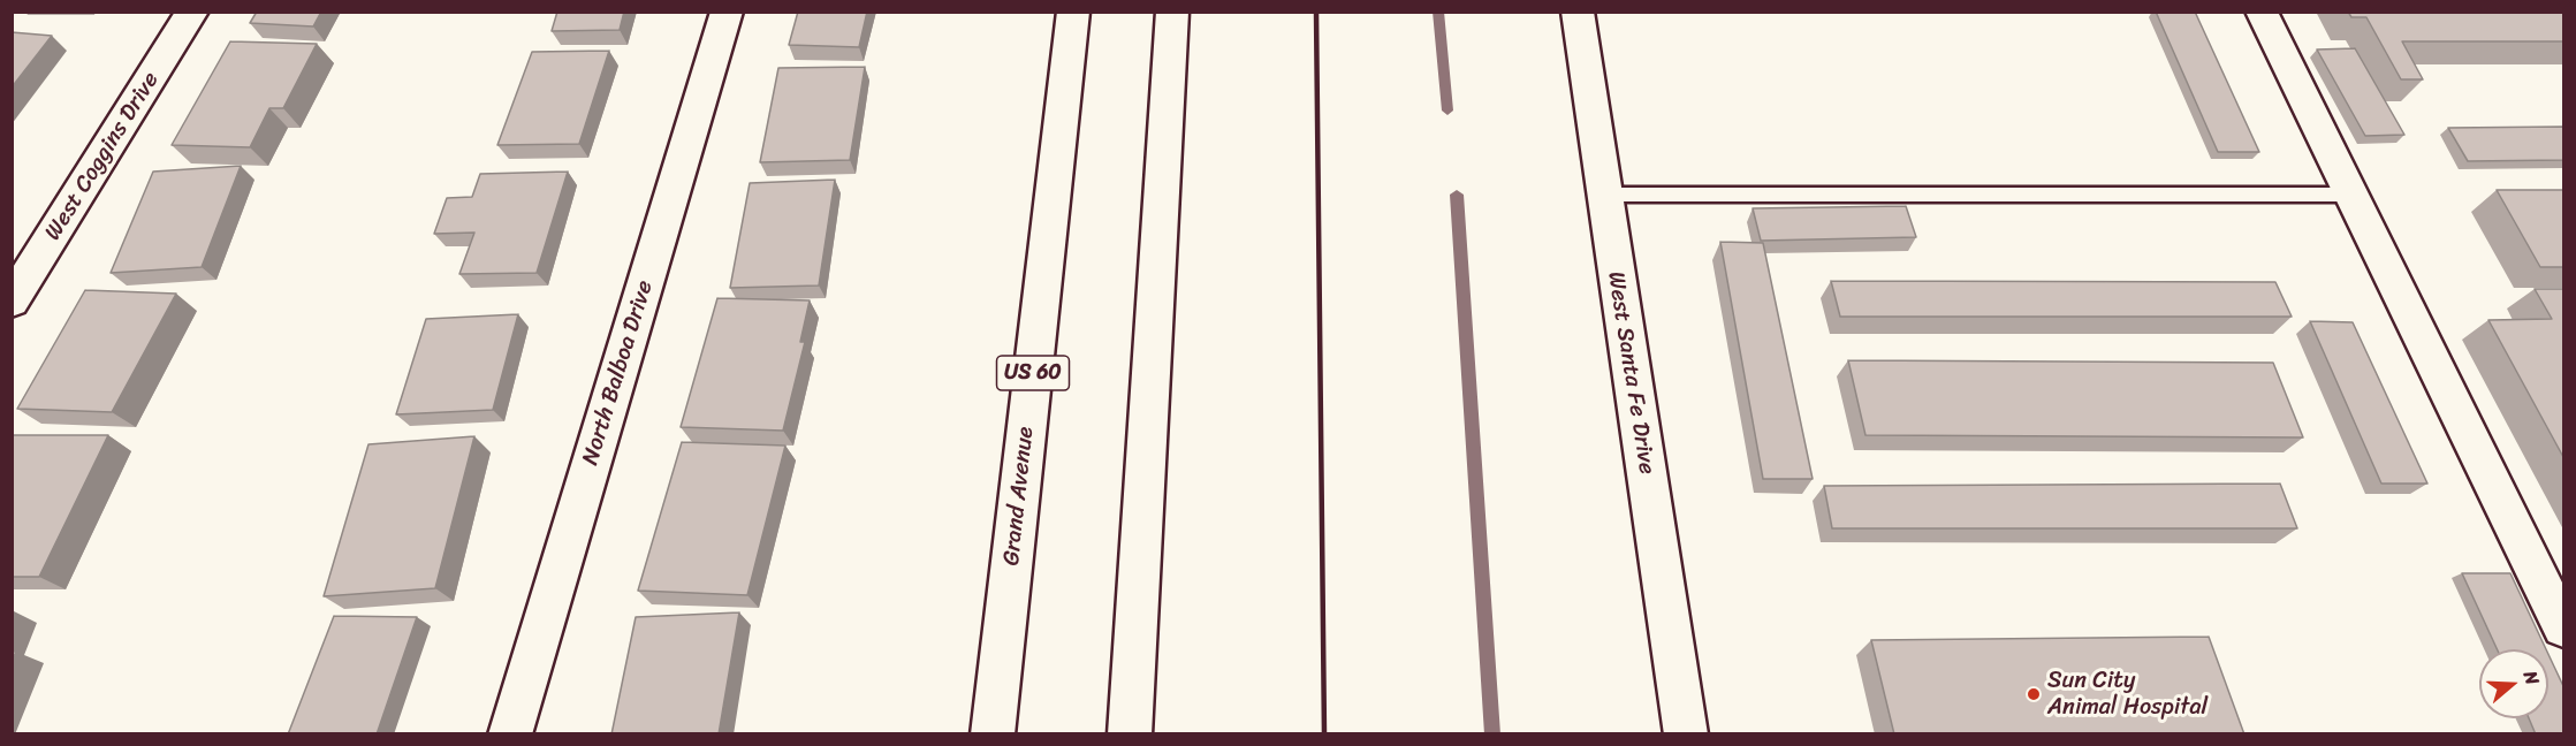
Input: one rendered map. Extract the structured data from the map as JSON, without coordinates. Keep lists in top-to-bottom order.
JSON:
{
  "streets": {
    "main road": [
      "West Coggins Drive",
      "North Balboa Drive",
      "US 60",
      "West Santa Fe Drive",
      "Grand Avenue"
    ]
  },
  "places": ["Sun City Animal Hospital"],
  "north": "right"
}
